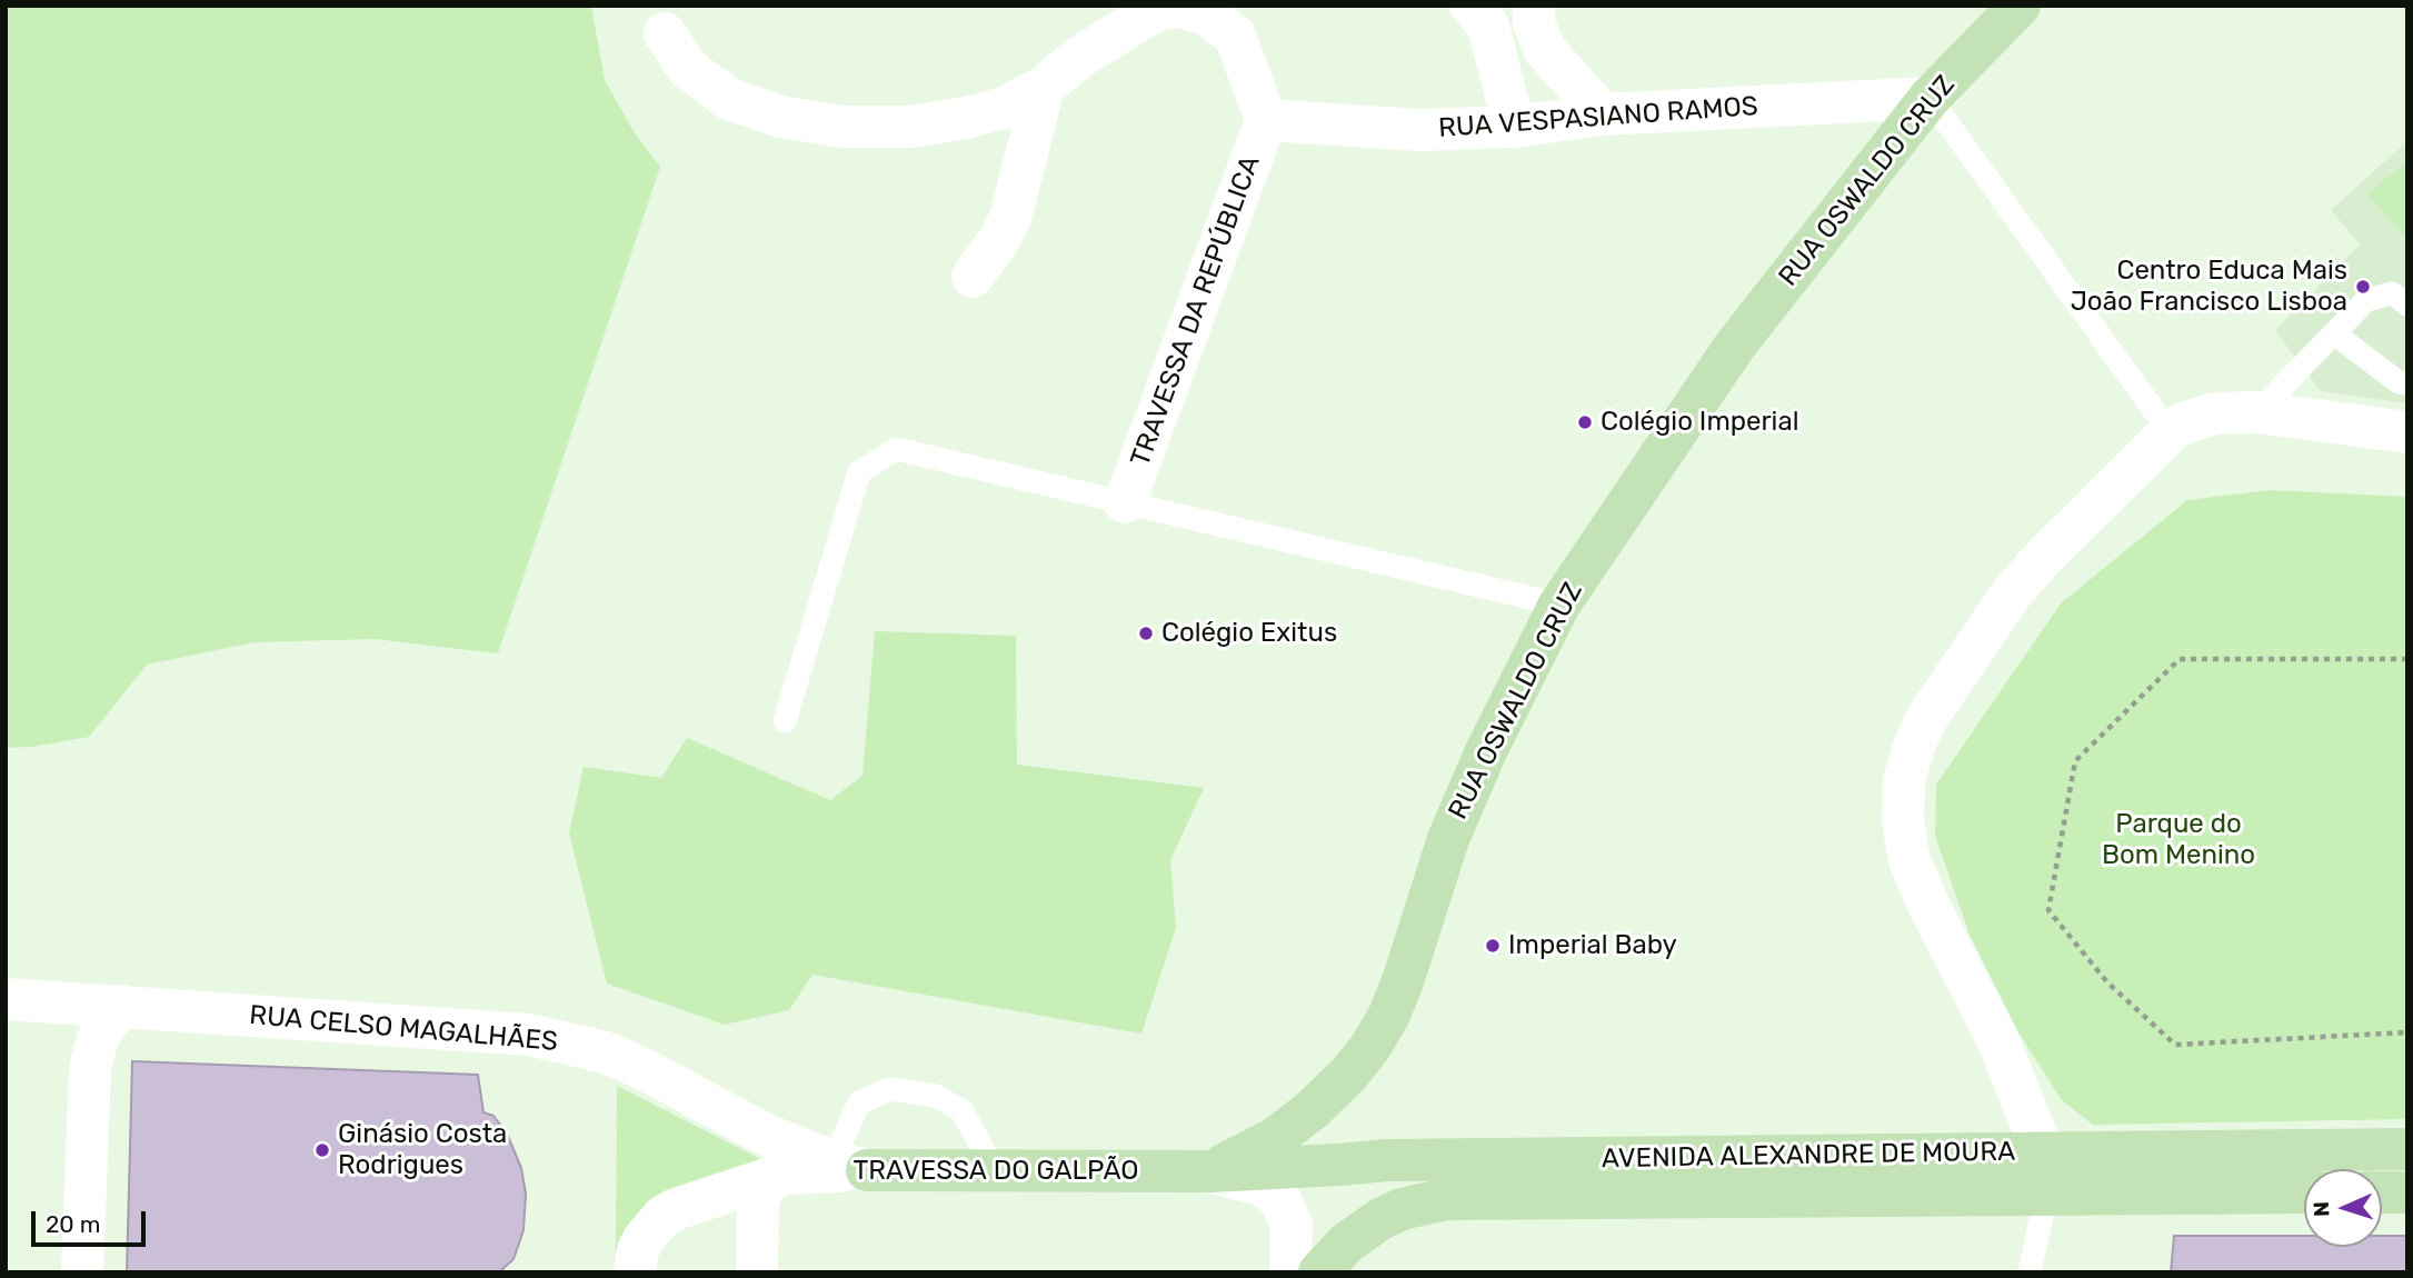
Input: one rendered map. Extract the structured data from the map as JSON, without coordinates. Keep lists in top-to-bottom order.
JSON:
{
  "streets": {
    "main road": ["RUA OSWALDO CRUZ", "AVENIDA ALEXANDRE DE MOURA", "TRAVESSA DO GALPÃO"],
    "street": ["RUA VESPASIANO RAMOS", "TRAVESSA DA REPÚBLICA", "RUA CELSO MAGALHÃES"]
  },
  "crossings": [
    ["RUA VESPASIANO RAMOS", "RUA OSWALDO CRUZ"],
    ["RUA VESPASIANO RAMOS", "TRAVESSA DA REPÚBLICA"],
    ["RUA OSWALDO CRUZ", "AVENIDA ALEXANDRE DE MOURA"],
    ["RUA OSWALDO CRUZ", "TRAVESSA DO GALPÃO"],
    ["RUA CELSO MAGALHÃES", "TRAVESSA DO GALPÃO"],
    ["AVENIDA ALEXANDRE DE MOURA", "TRAVESSA DO GALPÃO"]
  ],
  "parks": ["Parque do Bom Menino"],
  "places": [
    "Centro Educa Mais João Francisco Lisboa",
    "Colégio Imperial",
    "Colégio Exitus",
    "Imperial Baby",
    "Ginásio Costa Rodrigues"
  ],
  "scale_bar": "20 m",
  "north": "left"
}
